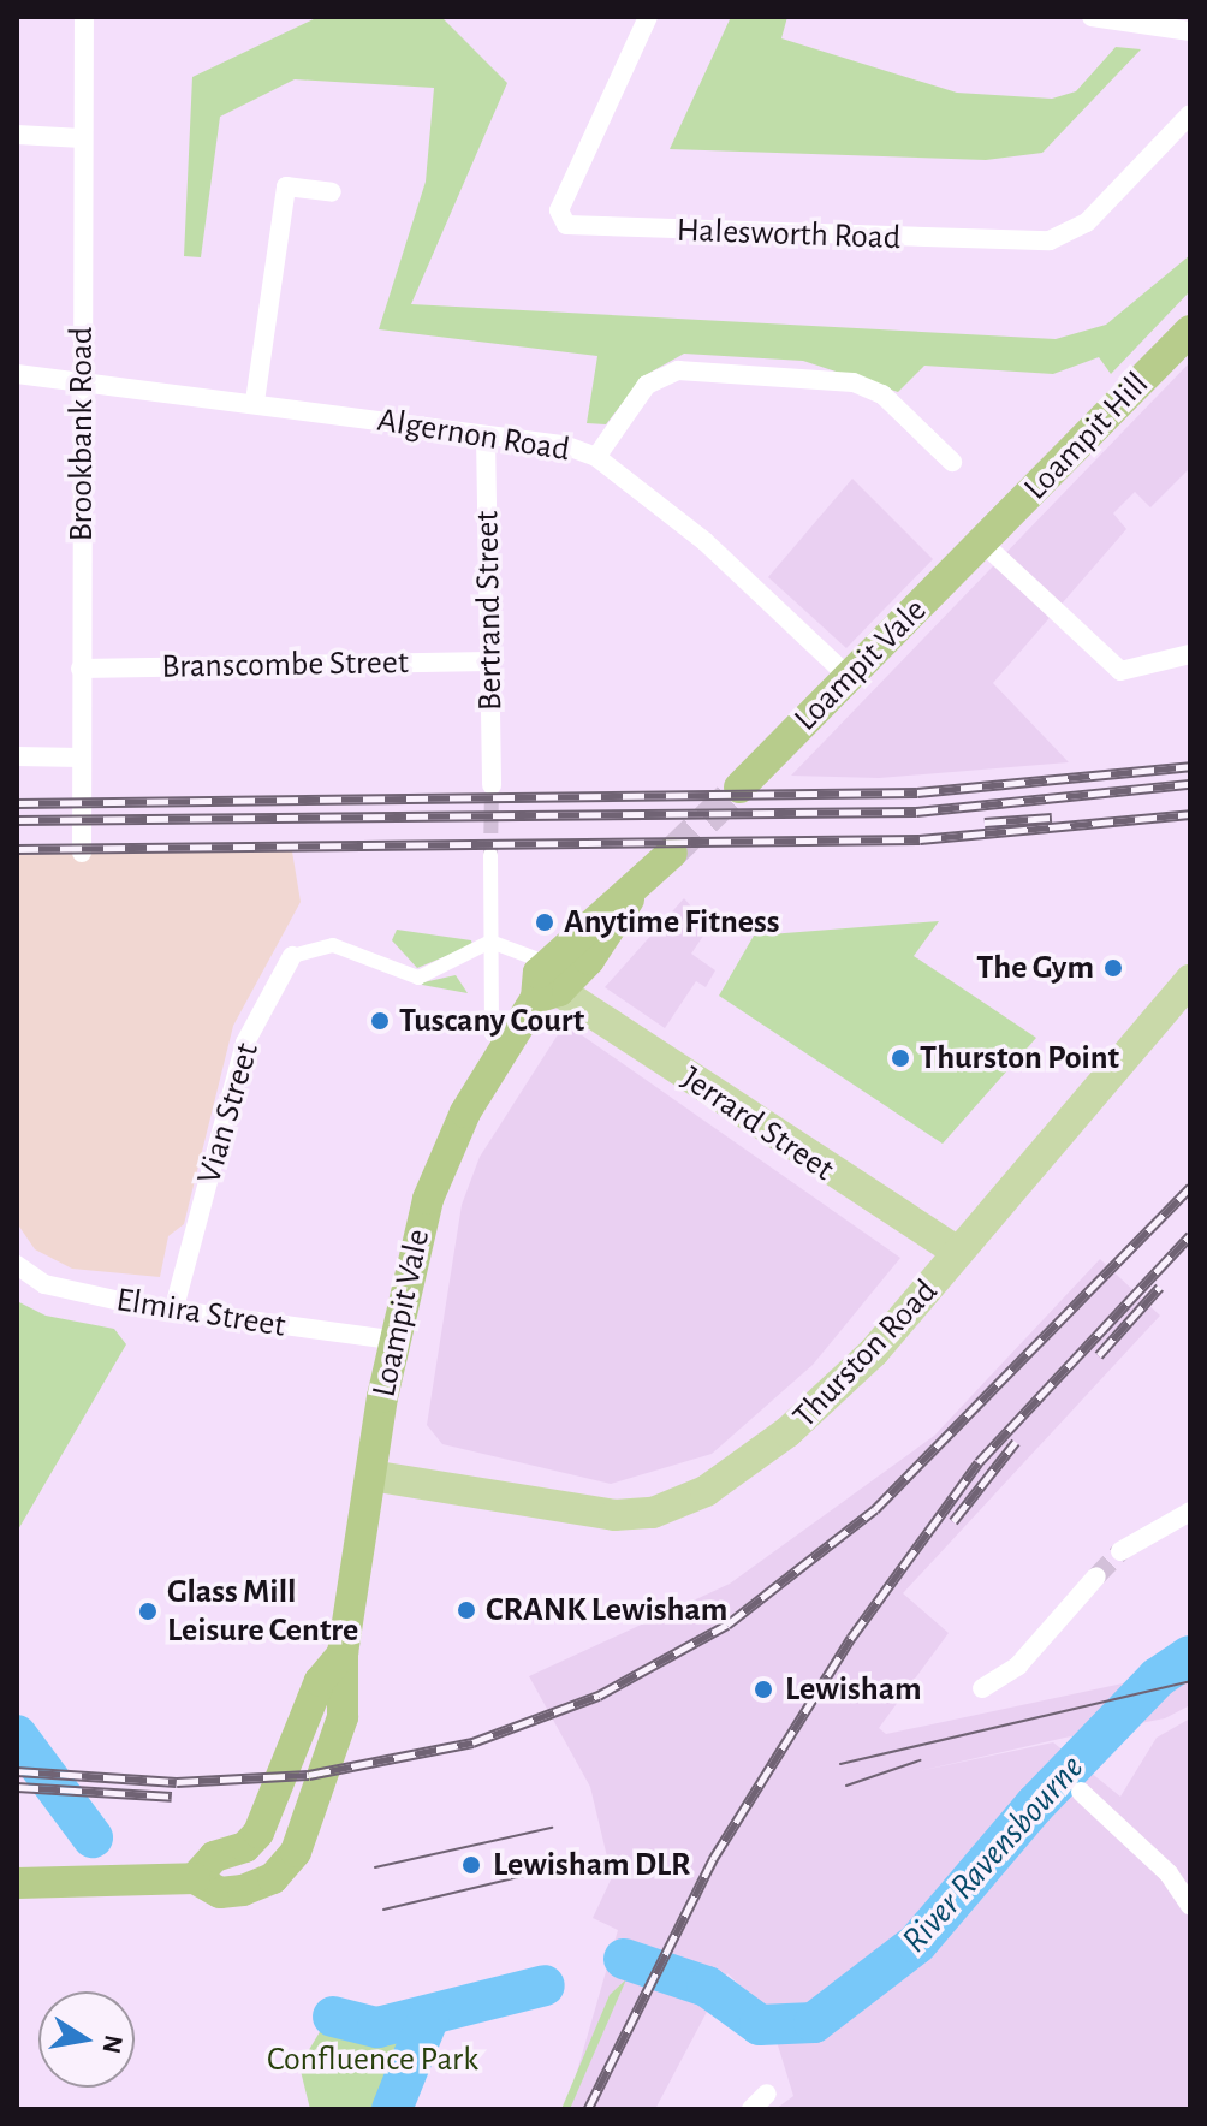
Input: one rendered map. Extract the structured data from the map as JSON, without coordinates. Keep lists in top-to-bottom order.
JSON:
{
  "streets": {
    "highway": ["Loampit Hill", "Loampit Vale"],
    "main road": ["Jerrard Street", "Thurston Road"],
    "street": [
      "Halesworth Road",
      "Brookbank Road",
      "Algernon Road",
      "Bertrand Street",
      "Branscombe Street",
      "Vian Street",
      "Elmira Street"
    ]
  },
  "crossings": [
    ["Brookbank Road", "Algernon Road"],
    ["Brookbank Road", "Branscombe Street"],
    ["Algernon Road", "Bertrand Street"],
    ["Algernon Road", "Loampit Vale"],
    ["Loampit Hill", "Loampit Vale"],
    ["Bertrand Street", "Branscombe Street"],
    ["Loampit Vale", "Jerrard Street"],
    ["Loampit Vale", "Elmira Street"],
    ["Loampit Vale", "Thurston Road"],
    ["Vian Street", "Elmira Street"],
    ["Jerrard Street", "Thurston Road"]
  ],
  "water": ["River Ravensbourne"],
  "parks": ["Confluence Park"],
  "places": [
    "Anytime Fitness",
    "The Gym",
    "Tuscany Court",
    "Thurston Point",
    "CRANK Lewisham",
    "Glass Mill Leisure Centre",
    "Lewisham",
    "Lewisham DLR"
  ],
  "north": "right"
}
